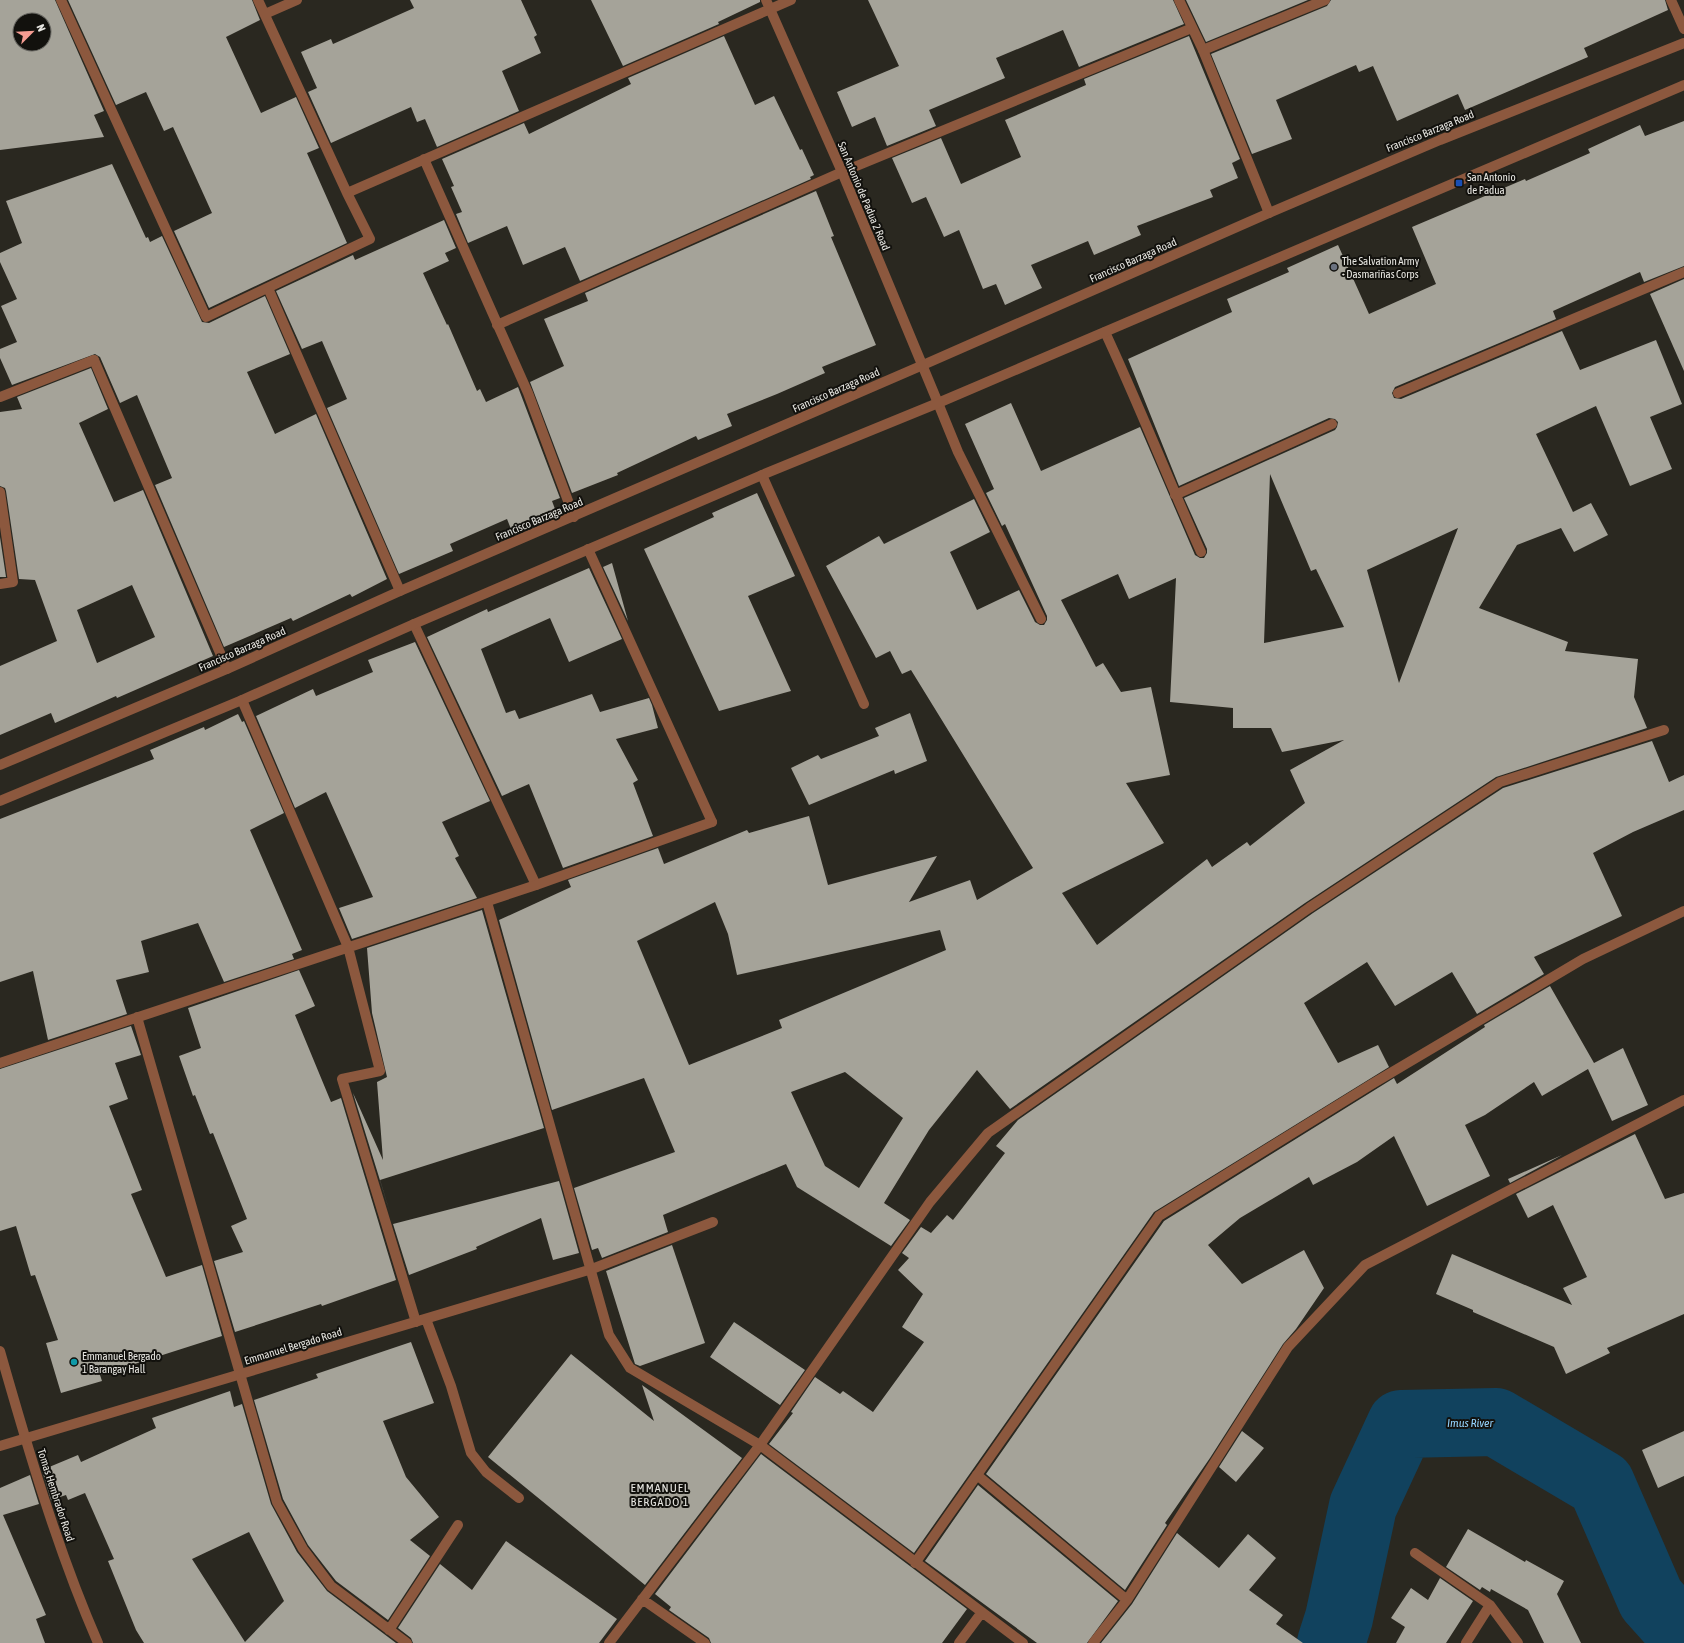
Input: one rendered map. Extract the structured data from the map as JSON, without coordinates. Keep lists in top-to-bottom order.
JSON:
{
  "streets": {
    "street": [
      "Francisco Barzaga Road",
      "San Antonio de Padua 2 Road",
      "Emmanuel Bergado Road",
      "Tomas Hembrador Road"
    ]
  },
  "crossings": [
    ["Francisco Barzaga Road", "San Antonio de Padua 2 Road"],
    ["Emmanuel Bergado Road", "Tomas Hembrador Road"]
  ],
  "districts": ["EMMANUEL BERGADO 1"],
  "water": ["Imus River"],
  "places": {
    "transit": ["San Antonio de Padua"],
    "other": ["The Salvation Army - Dasmariñas Corps", "Emmanuel Bergado 1 Barangay Hall"]
  },
  "north": "top right"
}
